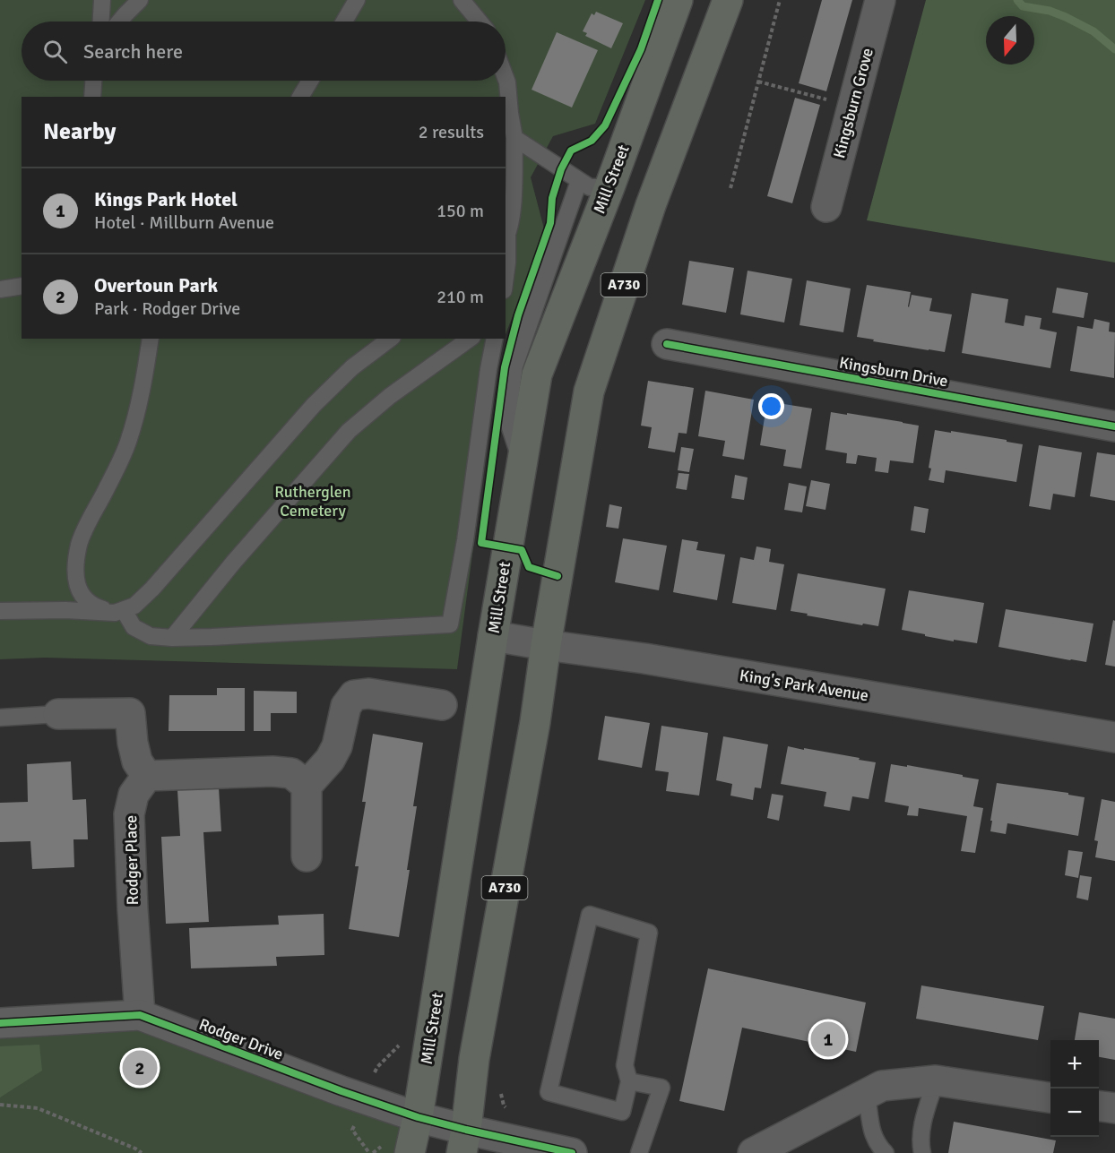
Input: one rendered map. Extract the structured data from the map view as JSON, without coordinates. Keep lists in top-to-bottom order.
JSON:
{
  "streets": {
    "main road": ["Mill Street", "A730"],
    "street": [
      "Kingsburn Grove",
      "Kingsburn Drive",
      "King's Park Avenue",
      "Rodger Place",
      "Rodger Drive"
    ]
  },
  "crossings": [
    ["Mill Street", "King's Park Avenue"],
    ["Mill Street", "Rodger Drive"],
    ["A730", "King's Park Avenue"],
    ["A730", "Rodger Drive"],
    ["Rodger Place", "Rodger Drive"]
  ],
  "parks": ["Rutherglen Cemetery"],
  "north": "bottom",
  "page": {
    "search": "Search here",
    "heading": ["Nearby", "2 results"],
    "list": [
      {
        "mark": "1",
        "name": "Kings Park Hotel",
        "note": "Hotel · Millburn Avenue",
        "value": "150 m"
      },
      {
        "mark": "2",
        "name": "Overtoun Park",
        "note": "Park · Rodger Drive",
        "value": "210 m"
      }
    ],
    "pins": ["1", "2"],
    "map_buttons": ["+", "−"]
  }
}
